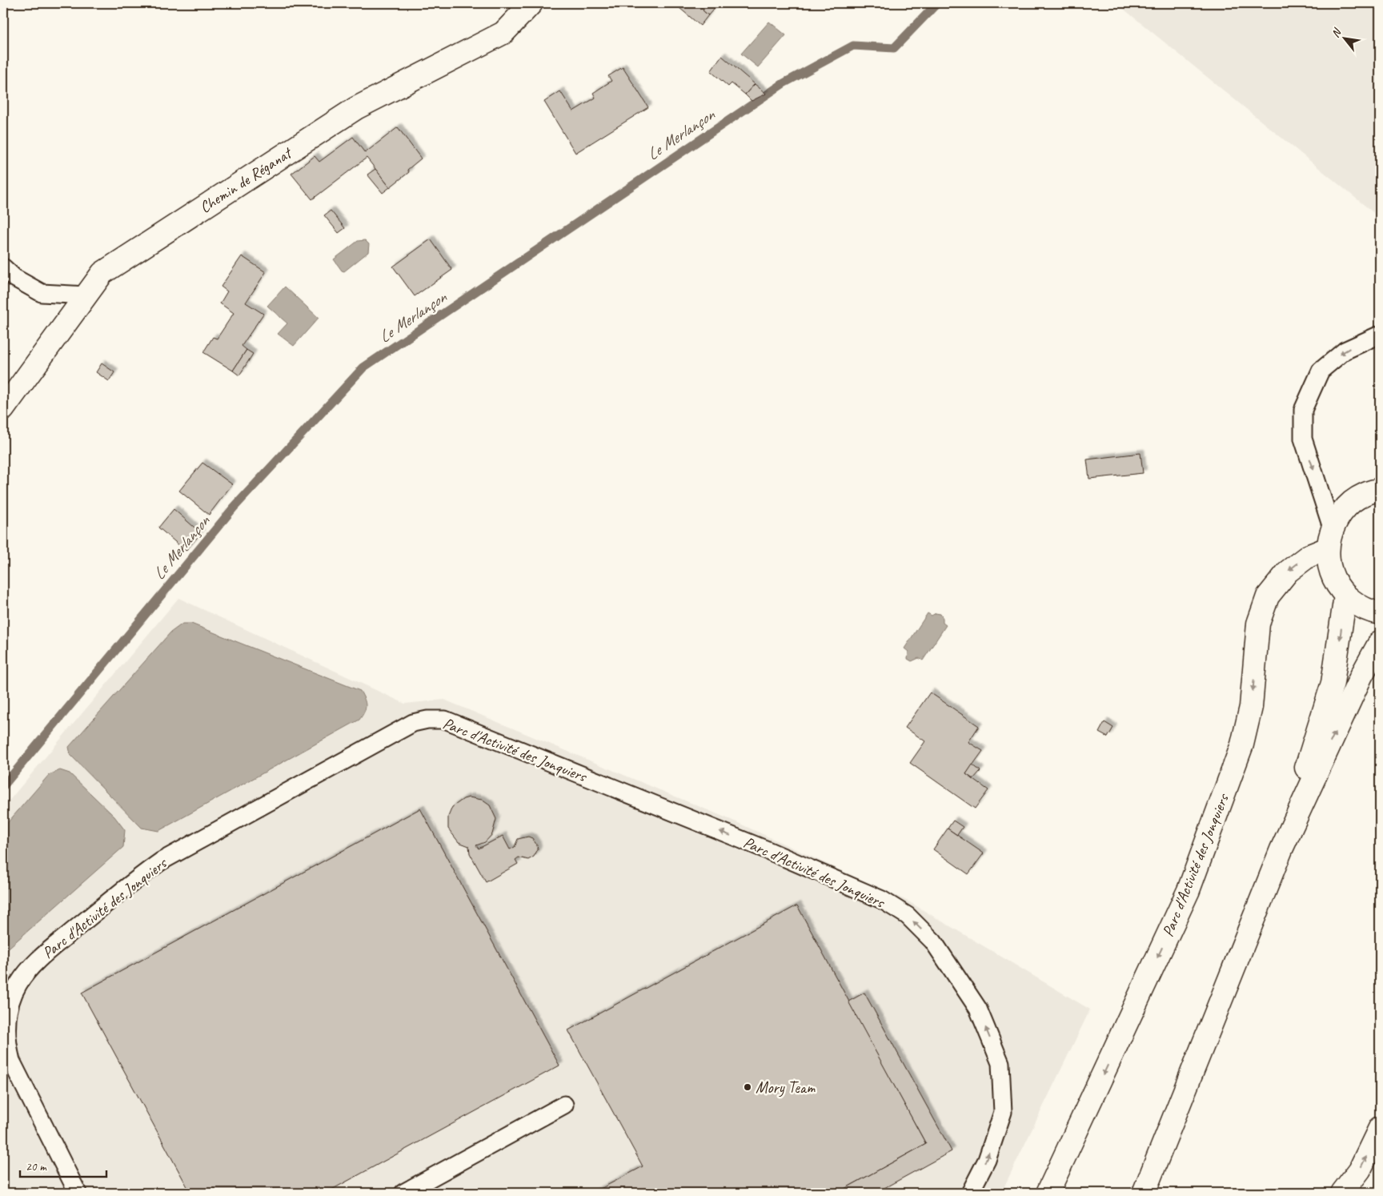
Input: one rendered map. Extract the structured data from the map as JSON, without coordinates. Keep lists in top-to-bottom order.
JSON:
{
  "streets": {
    "street": ["Chemin de Réganat", "Parc d'Activité des Jonquiers"]
  },
  "water": ["Le Merlançon"],
  "places": ["Mory Team"],
  "scale_bar": "20 m",
  "north": "top left"
}
